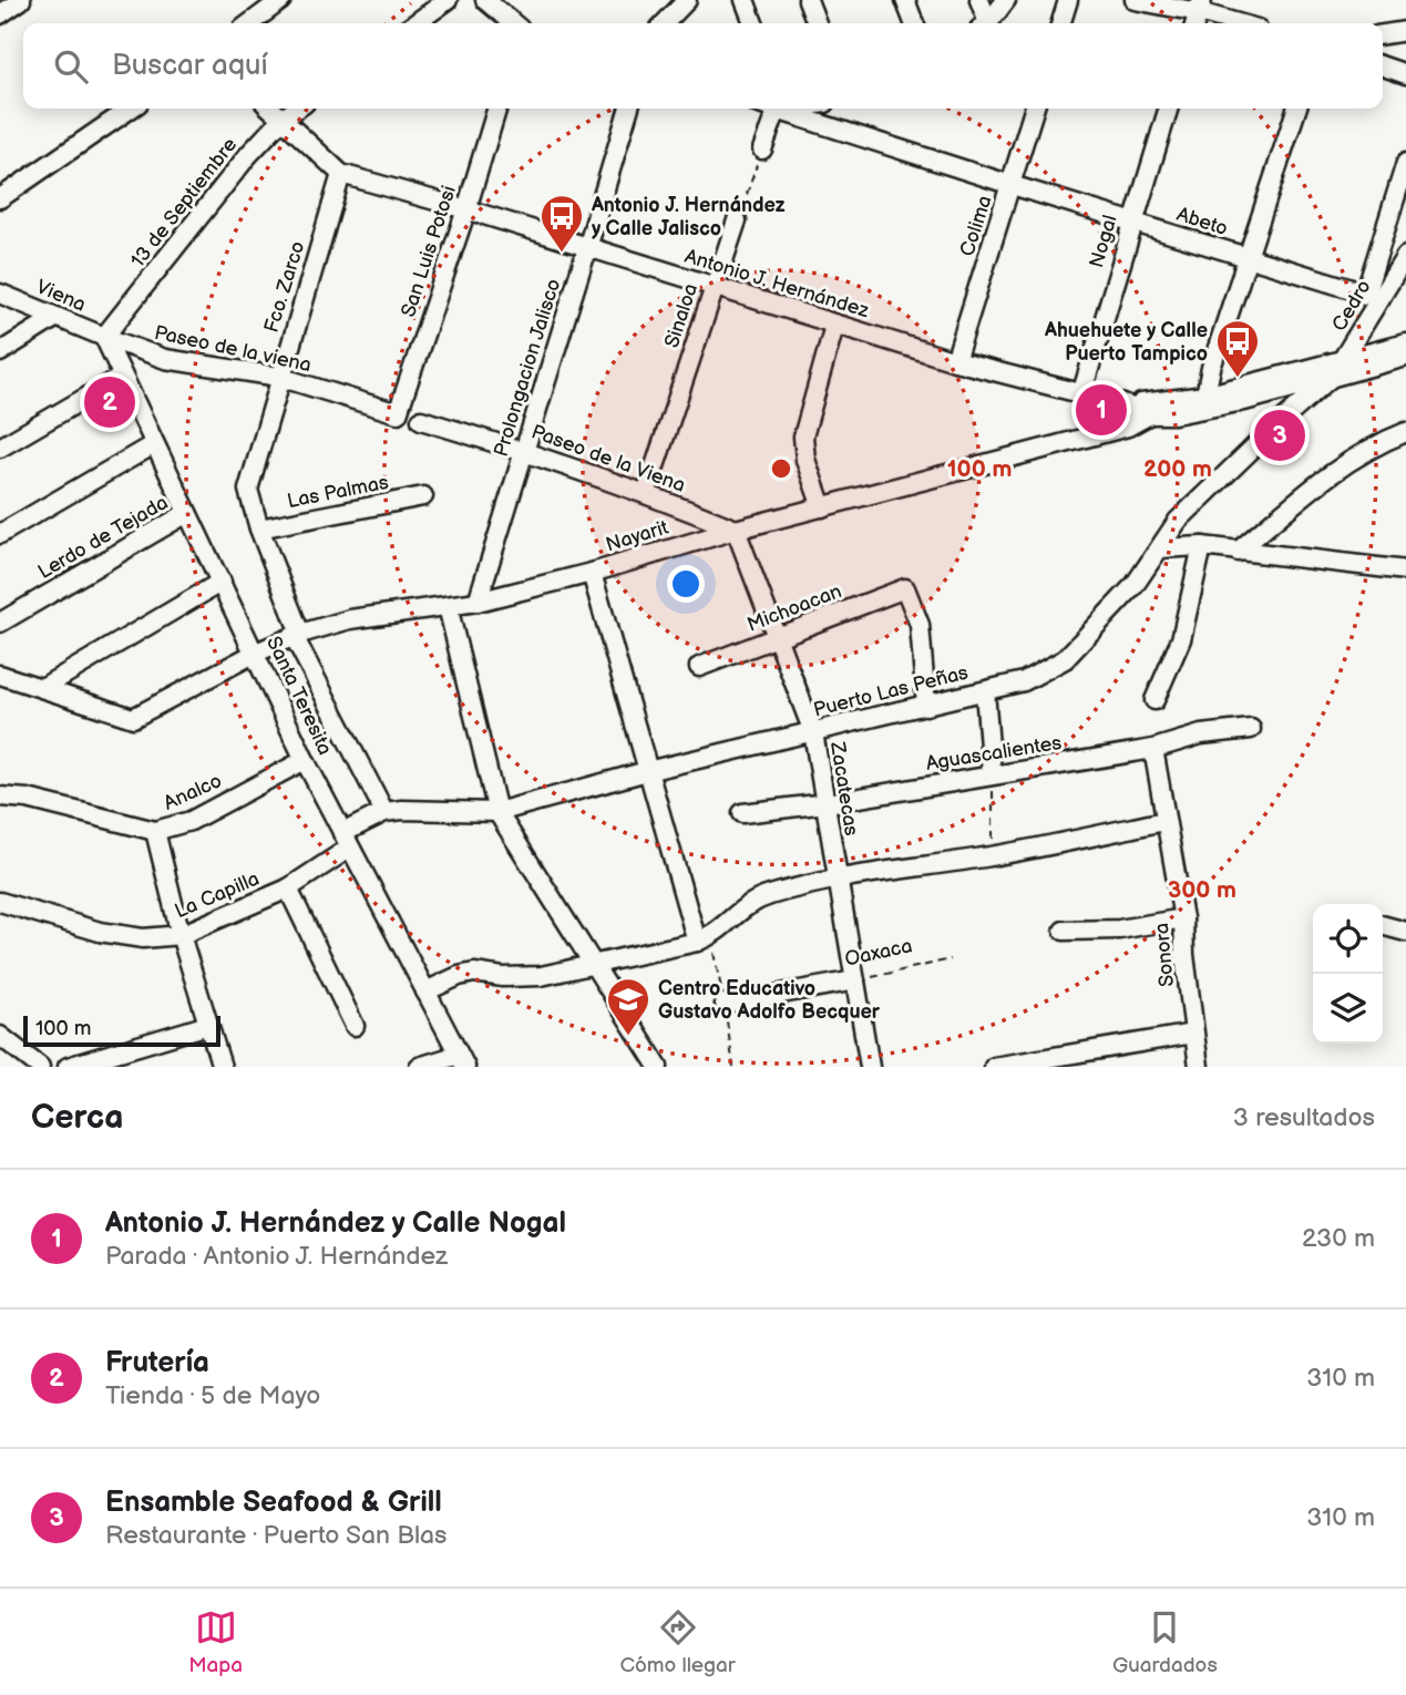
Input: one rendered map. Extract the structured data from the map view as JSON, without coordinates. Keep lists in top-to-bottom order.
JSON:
{
  "streets": {
    "street": [
      "13 de Septiembre",
      "Abeto",
      "Colima",
      "Nogal",
      "San Luis Potosi",
      "Antonio J. Hernández",
      "Fco. Zarco",
      "Viena",
      "Cedro",
      "Sinaloa",
      "Paseo de la viena",
      "Prolongacion Jalisco",
      "Paseo de la Viena",
      "Las Palmas",
      "Nayarit",
      "Lerdo de Tejada",
      "Michoacan",
      "Puerto Las Peñas",
      "Santa Teresita",
      "Aguascalientes",
      "Zacatecas",
      "Analco",
      "La Capilla",
      "Oaxaca",
      "Sonora"
    ]
  },
  "crossings": [
    ["13 de Septiembre", "Antonio J. Hernández"],
    ["13 de Septiembre", "Viena"],
    ["13 de Septiembre", "Paseo de la viena"],
    ["13 de Septiembre", "Santa Teresita"],
    ["Abeto", "Colima"],
    ["Abeto", "Nogal"],
    ["Abeto", "Cedro"],
    ["Colima", "Antonio J. Hernández"],
    ["Nogal", "Antonio J. Hernández"],
    ["San Luis Potosi", "Antonio J. Hernández"],
    ["San Luis Potosi", "Paseo de la viena"],
    ["Antonio J. Hernández", "Fco. Zarco"],
    ["Antonio J. Hernández", "Sinaloa"],
    ["Antonio J. Hernández", "Prolongacion Jalisco"],
    ["Antonio J. Hernández", "Nayarit"],
    ["Fco. Zarco", "Paseo de la viena"],
    ["Fco. Zarco", "Las Palmas"],
    ["Fco. Zarco", "Nayarit"],
    ["Fco. Zarco", "Puerto Las Peñas"],
    ["Viena", "Paseo de la viena"],
    ["Viena", "Santa Teresita"],
    ["Cedro", "Puerto Las Peñas"],
    ["Sinaloa", "Paseo de la Viena"],
    ["Paseo de la viena", "Santa Teresita"],
    ["Prolongacion Jalisco", "Paseo de la Viena"],
    ["Prolongacion Jalisco", "Nayarit"],
    ["Paseo de la Viena", "Nayarit"],
    ["Paseo de la Viena", "Zacatecas"],
    ["Nayarit", "Santa Teresita"],
    ["Nayarit", "Zacatecas"],
    ["Lerdo de Tejada", "Santa Teresita"],
    ["Michoacan", "Puerto Las Peñas"],
    ["Michoacan", "Zacatecas"],
    ["Puerto Las Peñas", "Santa Teresita"],
    ["Puerto Las Peñas", "Zacatecas"],
    ["Puerto Las Peñas", "La Capilla"],
    ["Santa Teresita", "Analco"],
    ["Santa Teresita", "La Capilla"],
    ["Aguascalientes", "Zacatecas"],
    ["Aguascalientes", "Sonora"],
    ["Zacatecas", "Oaxaca"]
  ],
  "places": {
    "bus stop": ["Antonio J. Hernández y Calle Jalisco", "Ahuehuete y Calle Puerto Tampico"],
    "school or university": ["Centro Educativo Gustavo Adolfo Becquer"]
  },
  "scale_bar": "100 m",
  "page": {
    "search": "Buscar aquí",
    "pins": ["2", "1", "3"],
    "scale": "100 m",
    "heading": ["Cerca", "3 resultados"],
    "list": [
      {
        "mark": "1",
        "name": "Antonio J. Hernández y Calle Nogal",
        "note": "Parada · Antonio J. Hernández",
        "value": "230 m"
      },
      {
        "mark": "2",
        "name": "Frutería",
        "note": "Tienda · 5 de Mayo",
        "value": "310 m"
      },
      {
        "mark": "3",
        "name": "Ensamble Seafood & Grill",
        "note": "Restaurante · Puerto San Blas",
        "value": "310 m"
      }
    ],
    "nav": ["Mapa", "Cómo llegar", "Guardados"]
  },
  "rings": ["100 m", "200 m", "300 m"]
}
